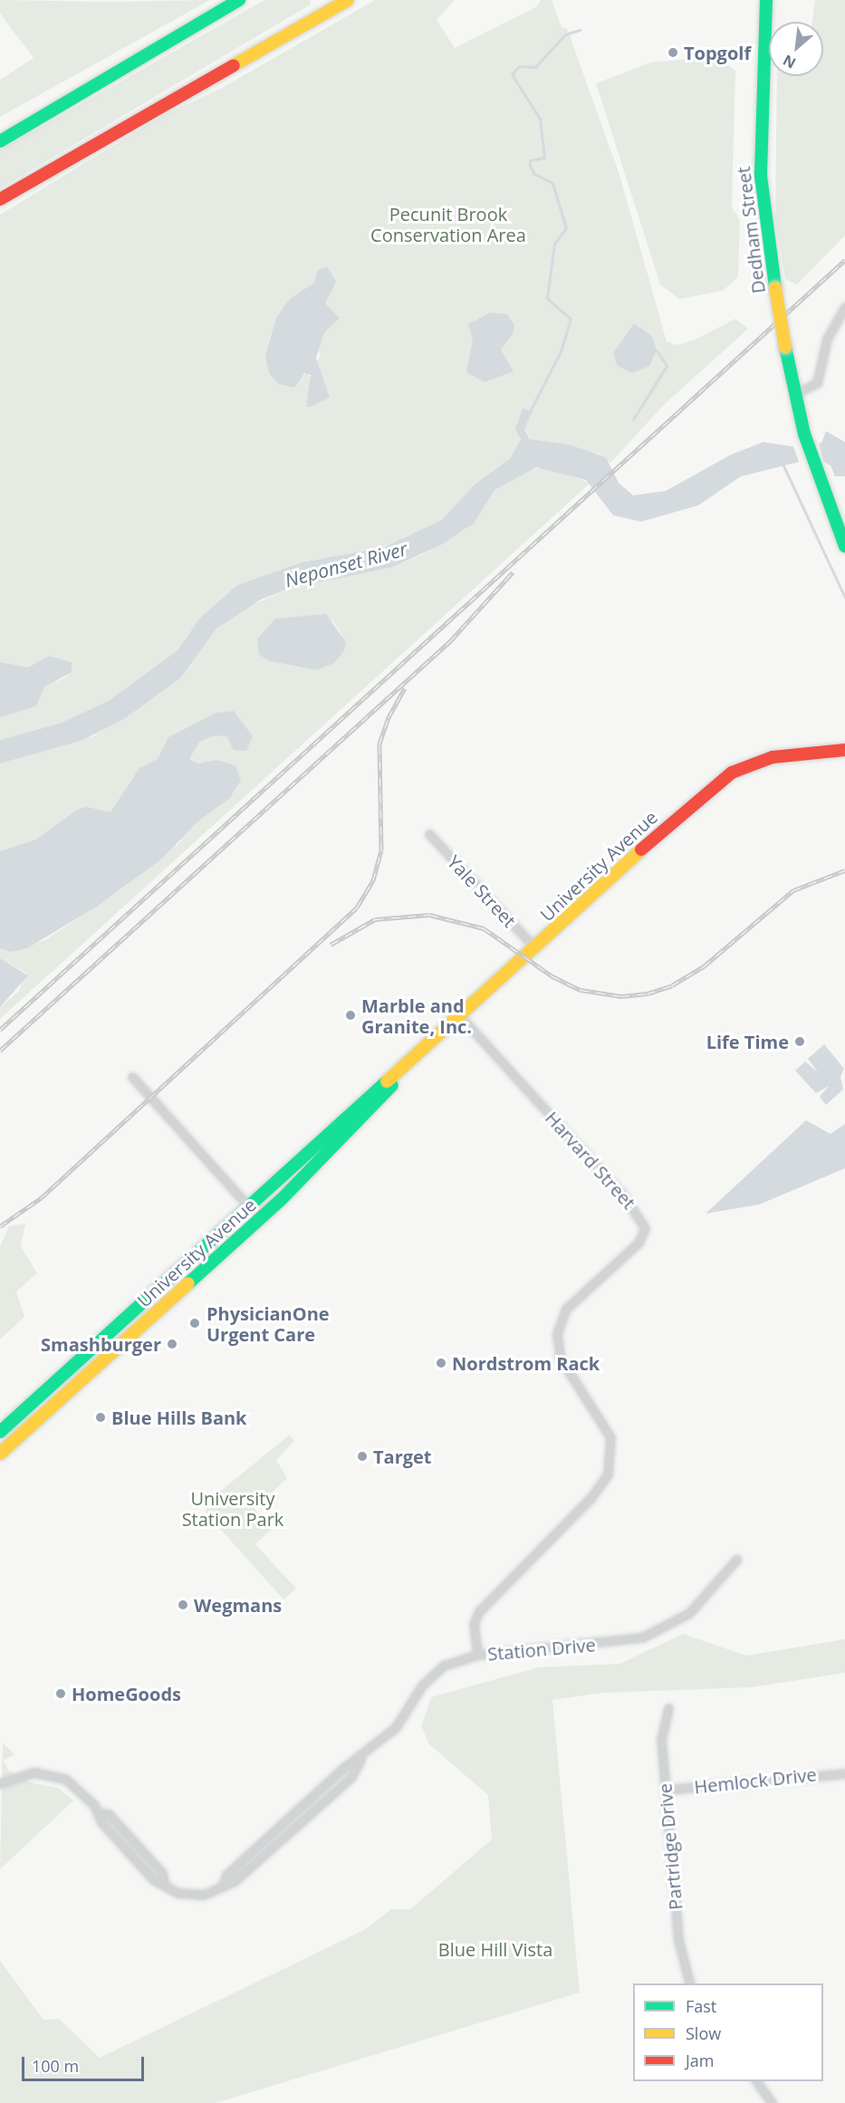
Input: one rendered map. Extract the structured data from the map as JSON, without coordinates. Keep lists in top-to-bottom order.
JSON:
{
  "streets": {
    "main road": ["Dedham Street", "University Avenue"],
    "street": [
      "Yale Street",
      "Harvard Street",
      "Station Drive",
      "Hemlock Drive",
      "Partridge Drive"
    ]
  },
  "crossings": [
    ["University Avenue", "Yale Street"],
    ["University Avenue", "Harvard Street"],
    ["Harvard Street", "Station Drive"],
    ["Hemlock Drive", "Partridge Drive"]
  ],
  "water": ["Neponset River"],
  "parks": ["Pecunit Brook Conservation Area", "University Station Park", "Blue Hill Vista"],
  "places": [
    "Topgolf",
    "Marble and Granite, Inc.",
    "Life Time",
    "PhysicianOne Urgent Care",
    "Smashburger",
    "Nordstrom Rack",
    "Blue Hills Bank",
    "Target",
    "Wegmans",
    "HomeGoods"
  ],
  "legend": ["Fast", "Slow", "Jam"],
  "scale_bar": "100 m",
  "north": "bottom left"
}
